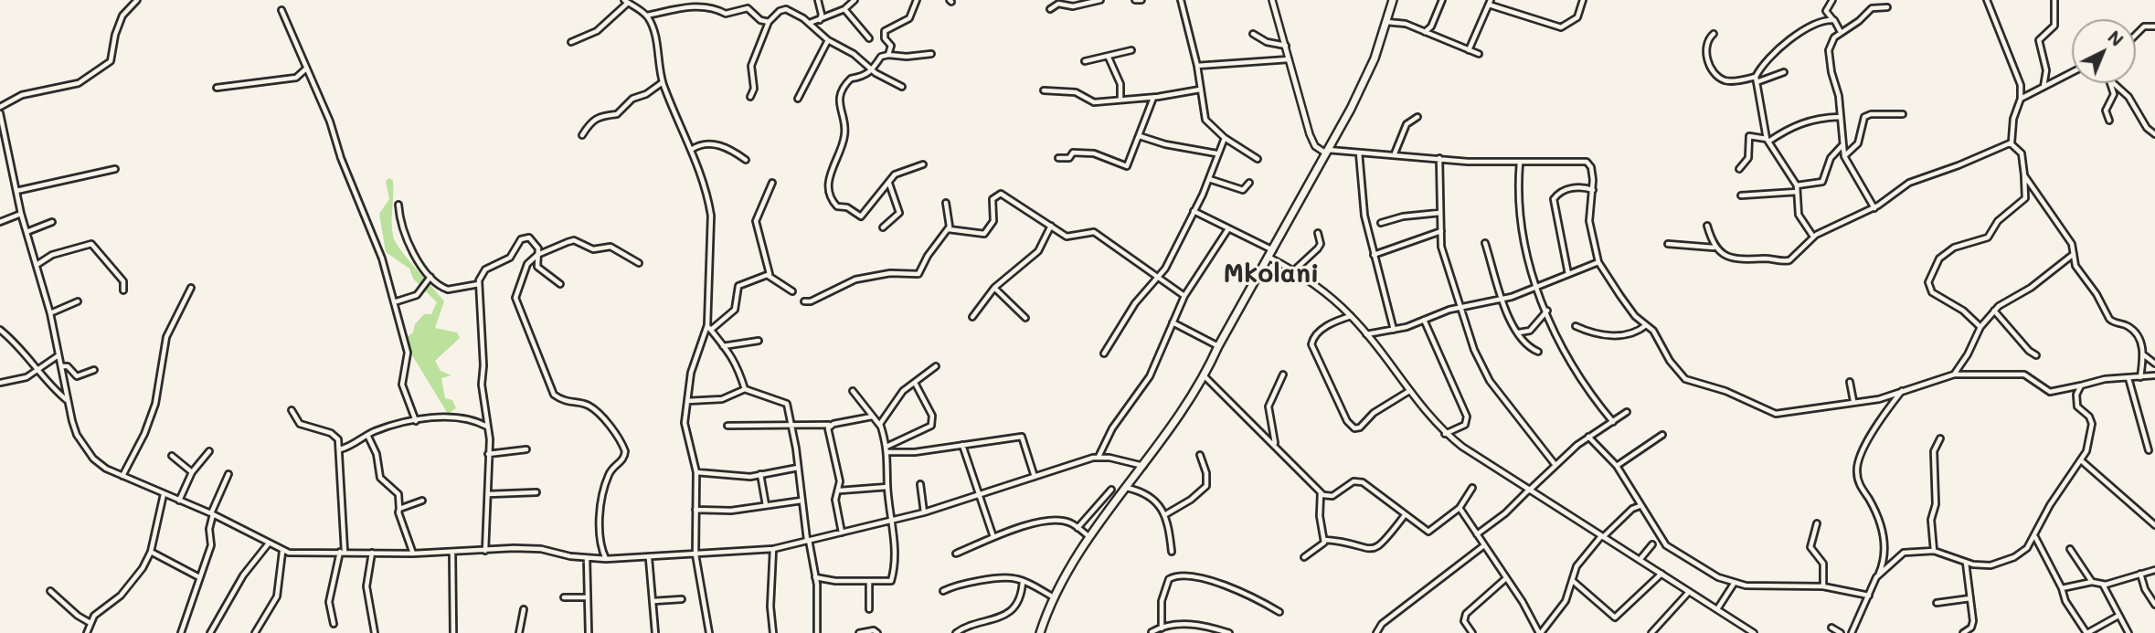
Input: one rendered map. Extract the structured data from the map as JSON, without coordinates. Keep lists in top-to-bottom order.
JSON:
{
  "districts": ["Mkolani"],
  "north": "top right"
}
